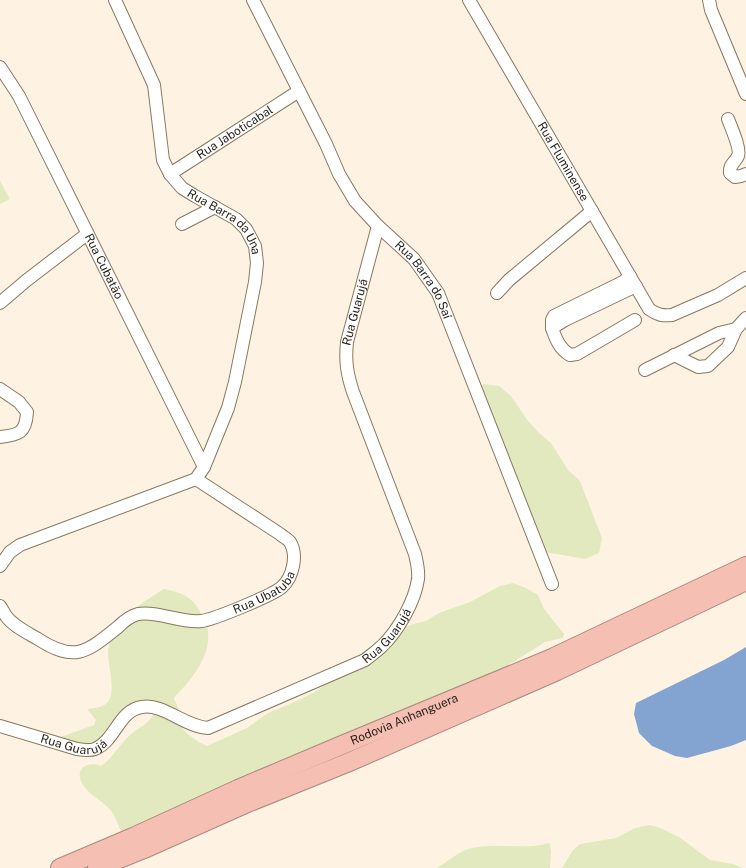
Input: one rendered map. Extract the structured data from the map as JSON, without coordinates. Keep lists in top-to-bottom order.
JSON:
{
  "streets": {
    "highway": ["Rodovia Anhanguera"],
    "street": [
      "Rua Jaboticabal",
      "Rua Fluminense",
      "Rua Barra da Una",
      "Rua Cubatão",
      "Rua Barra do Saí",
      "Rua Guarujá",
      "Rua Ubatuba"
    ]
  },
  "crossings": [
    ["Rua Jaboticabal", "Rua Barra da Una"],
    ["Rua Jaboticabal", "Rua Barra do Saí"],
    ["Rua Barra da Una", "Rua Cubatão"],
    ["Rua Barra da Una", "Rua Ubatuba"],
    ["Rua Barra do Saí", "Rua Guarujá"]
  ]
}
